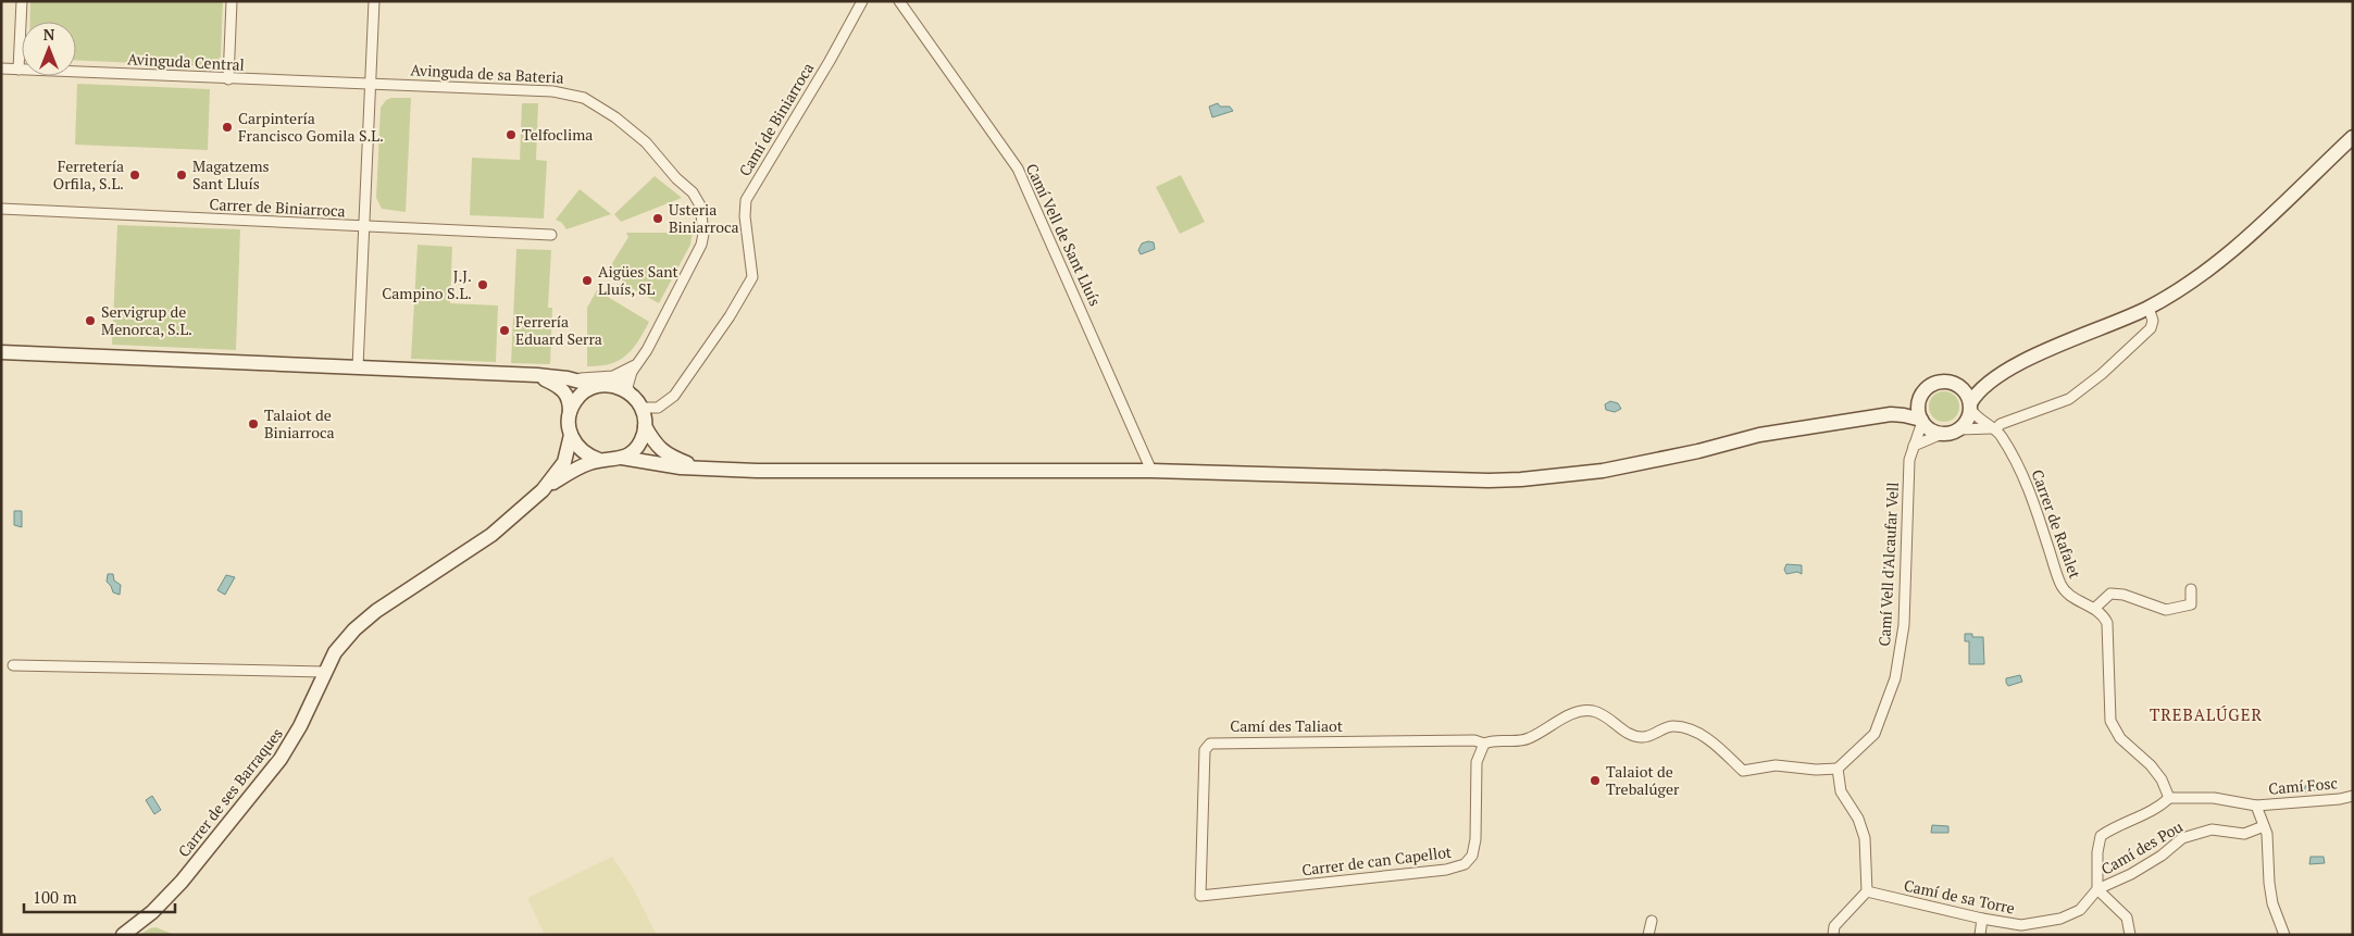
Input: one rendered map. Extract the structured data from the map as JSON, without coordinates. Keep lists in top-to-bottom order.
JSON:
{
  "streets": {
    "main road": ["Carrer de ses Barraques"],
    "street": [
      "Avinguda Central",
      "Avinguda de sa Bateria",
      "Camí de Biniarroca",
      "Carrer de Biniarroca",
      "Camí Vell de Sant Lluís",
      "Carrer de Rafalet",
      "Camí Vell d'Alcaufar Vell",
      "Camí des Taliaot",
      "Camí Fosc",
      "Camí des Pou",
      "Carrer de can Capellot",
      "Camí de sa Torre"
    ]
  },
  "crossings": [
    ["Avinguda Central", "Avinguda de sa Bateria"],
    ["Carrer de Rafalet", "Camí Vell d'Alcaufar Vell"],
    ["Camí Vell d'Alcaufar Vell", "Camí des Taliaot"],
    ["Camí des Taliaot", "Carrer de can Capellot"],
    ["Camí des Pou", "Camí de sa Torre"]
  ],
  "districts": ["TREBALÚGER"],
  "places": [
    "Carpintería Francisco Gomila S.L.",
    "Telfoclima",
    "Ferretería Orfila, S.L.",
    "Magatzems Sant Lluís",
    "Usteria Biniarroca",
    "Aigües Sant Lluís, SL",
    "J.J. Campino S.L.",
    "Servigrup de Menorca, S.L.",
    "Ferrería Eduard Serra",
    "Talaiot de Biniarroca",
    "Talaiot de Trebalúger"
  ],
  "scale_bar": "100 m",
  "north": "top"
}
